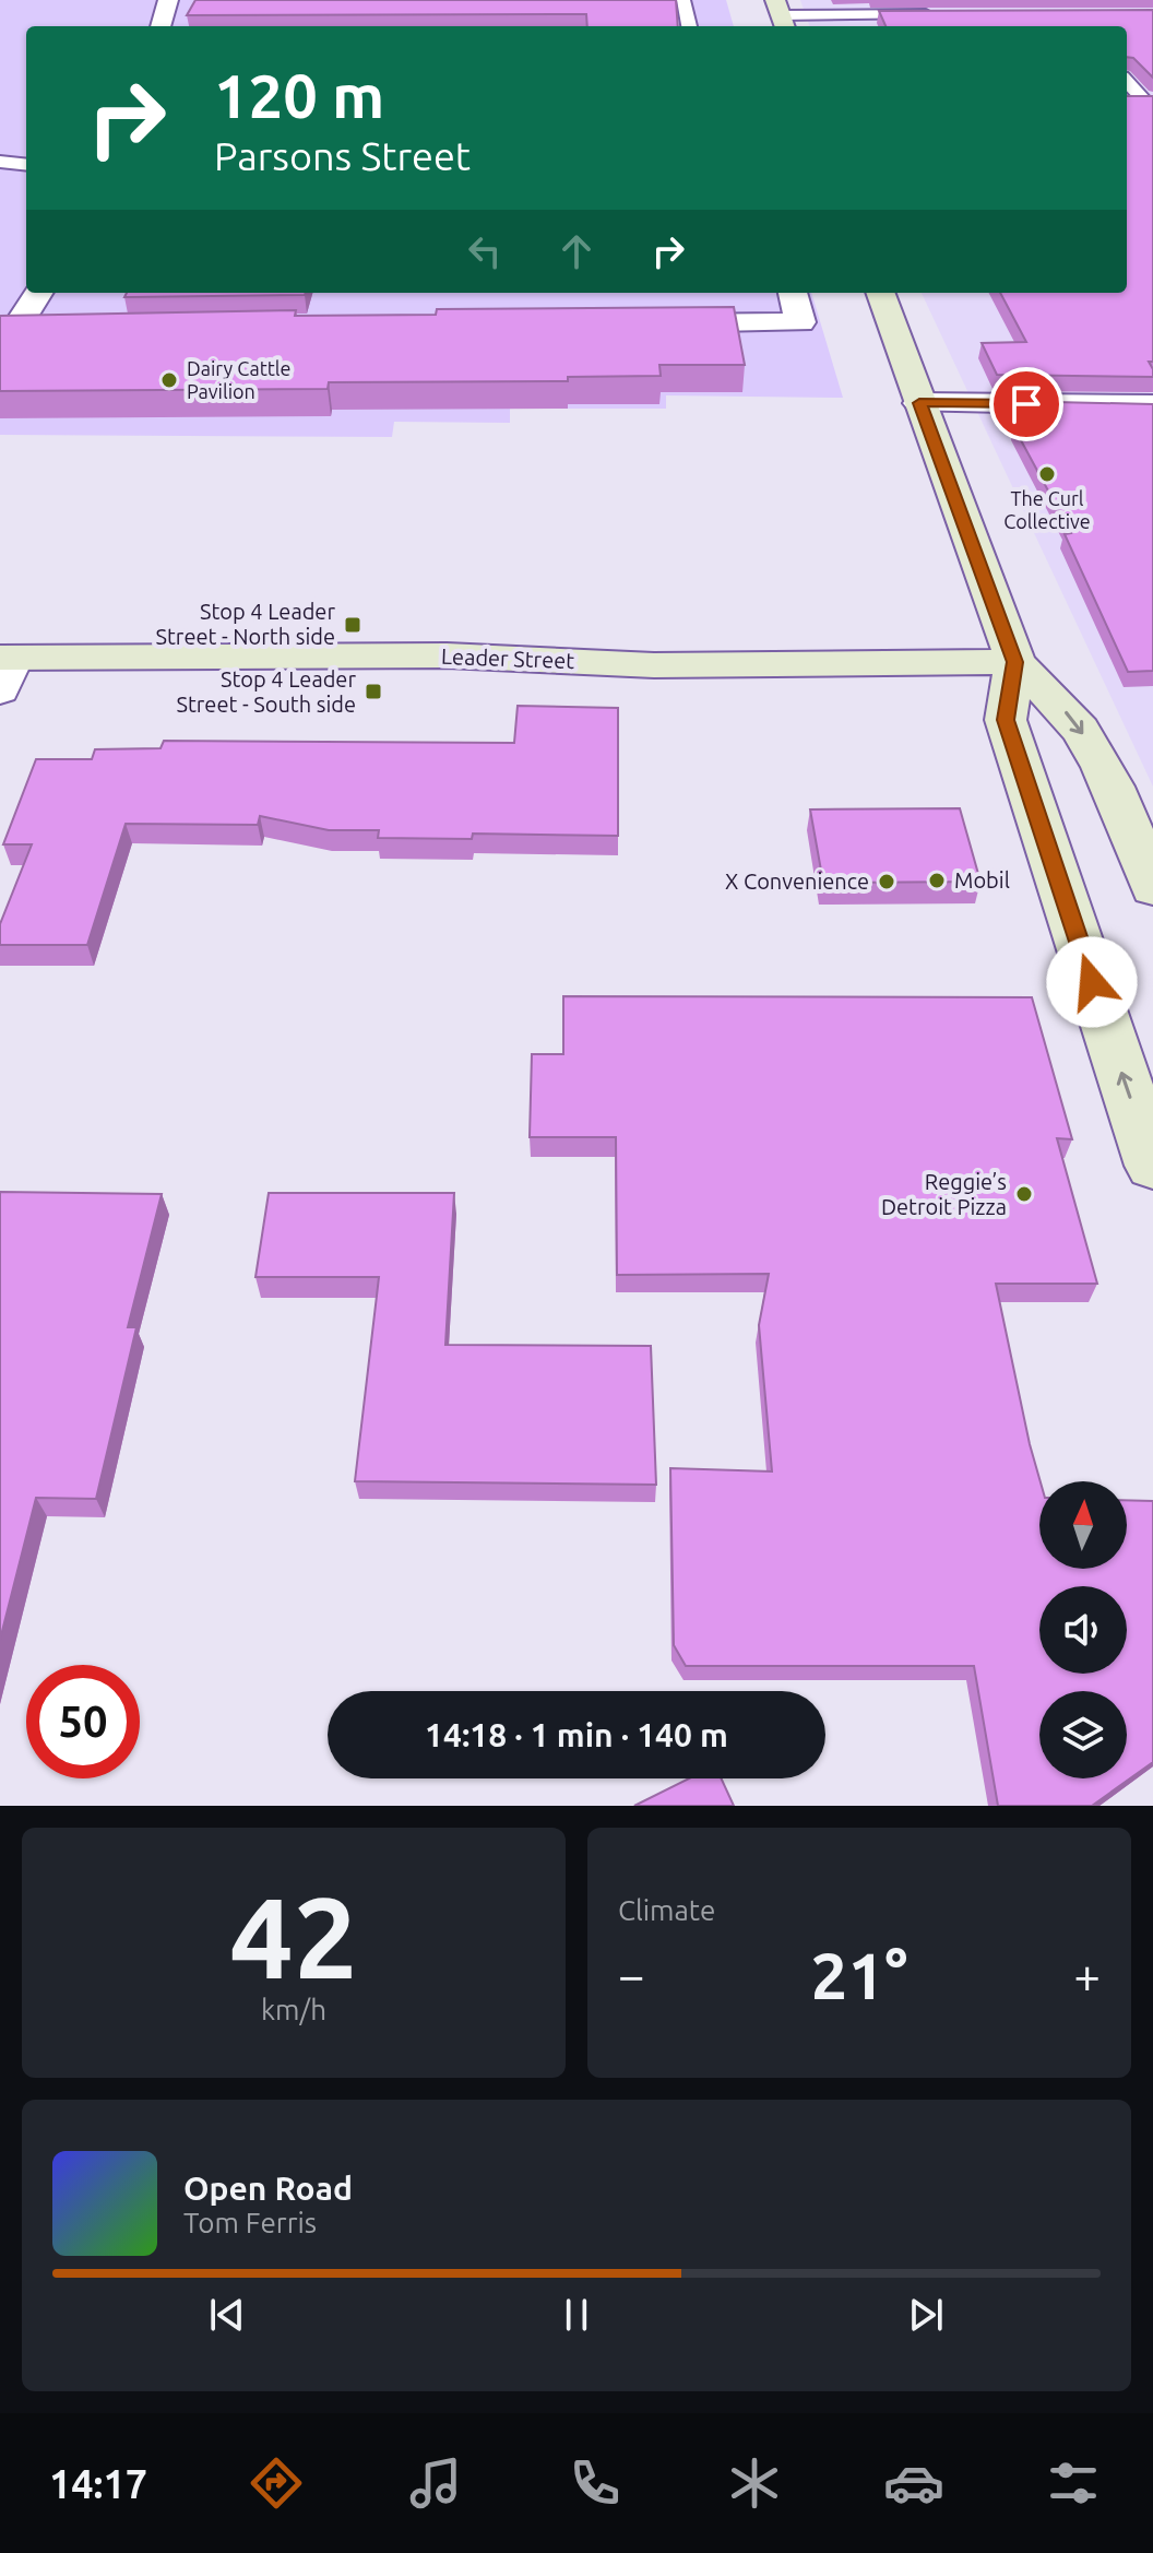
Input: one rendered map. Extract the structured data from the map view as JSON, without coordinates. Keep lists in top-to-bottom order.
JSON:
{
  "streets": {
    "main road": ["Leader Street"]
  },
  "places": {
    "other": [
      "Dairy Cattle Pavilion",
      "The Curl Collective",
      "Mobil",
      "X Convenience",
      "Reggie’s Detroit Pizza"
    ],
    "transit": ["Stop 4 Leader Street - North side", "Stop 4 Leader Street - South side"]
  },
  "north": "top",
  "page": {
    "turn": ["120 m", "Parsons Street"],
    "limit": "50",
    "trip": "14:18 · 1 min · 140 m",
    "tile": [
      ["42", "km/h"],
      "Climate"
    ],
    "heat": ["−", "21°", "+"],
    "song": ["Open Road", "Tom Ferris"],
    "tabs": "14:17"
  }
}
